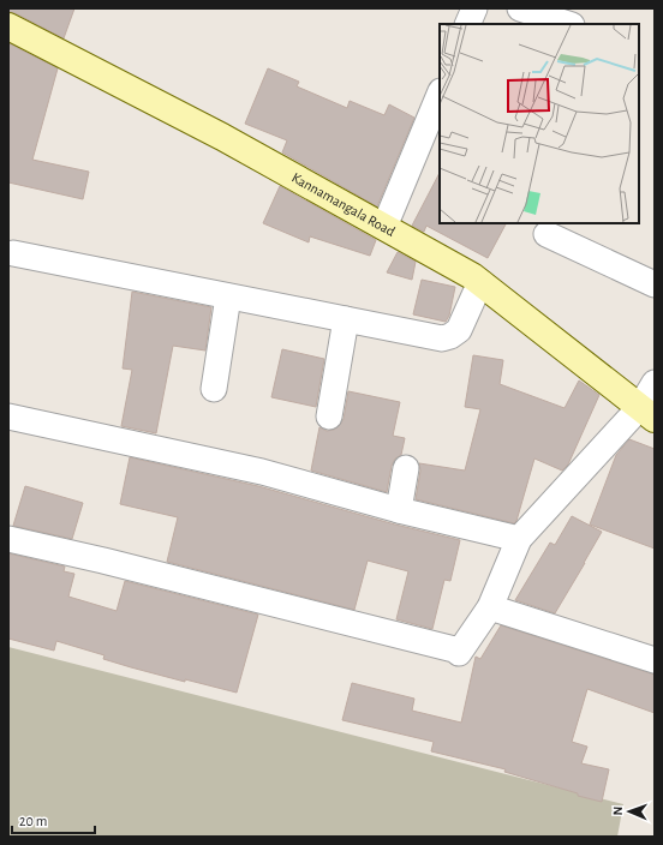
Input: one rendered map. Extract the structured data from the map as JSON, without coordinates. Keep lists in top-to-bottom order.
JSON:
{
  "streets": {
    "main road": ["Kannamangala Road"]
  },
  "scale_bar": "20 m",
  "north": "left"
}
